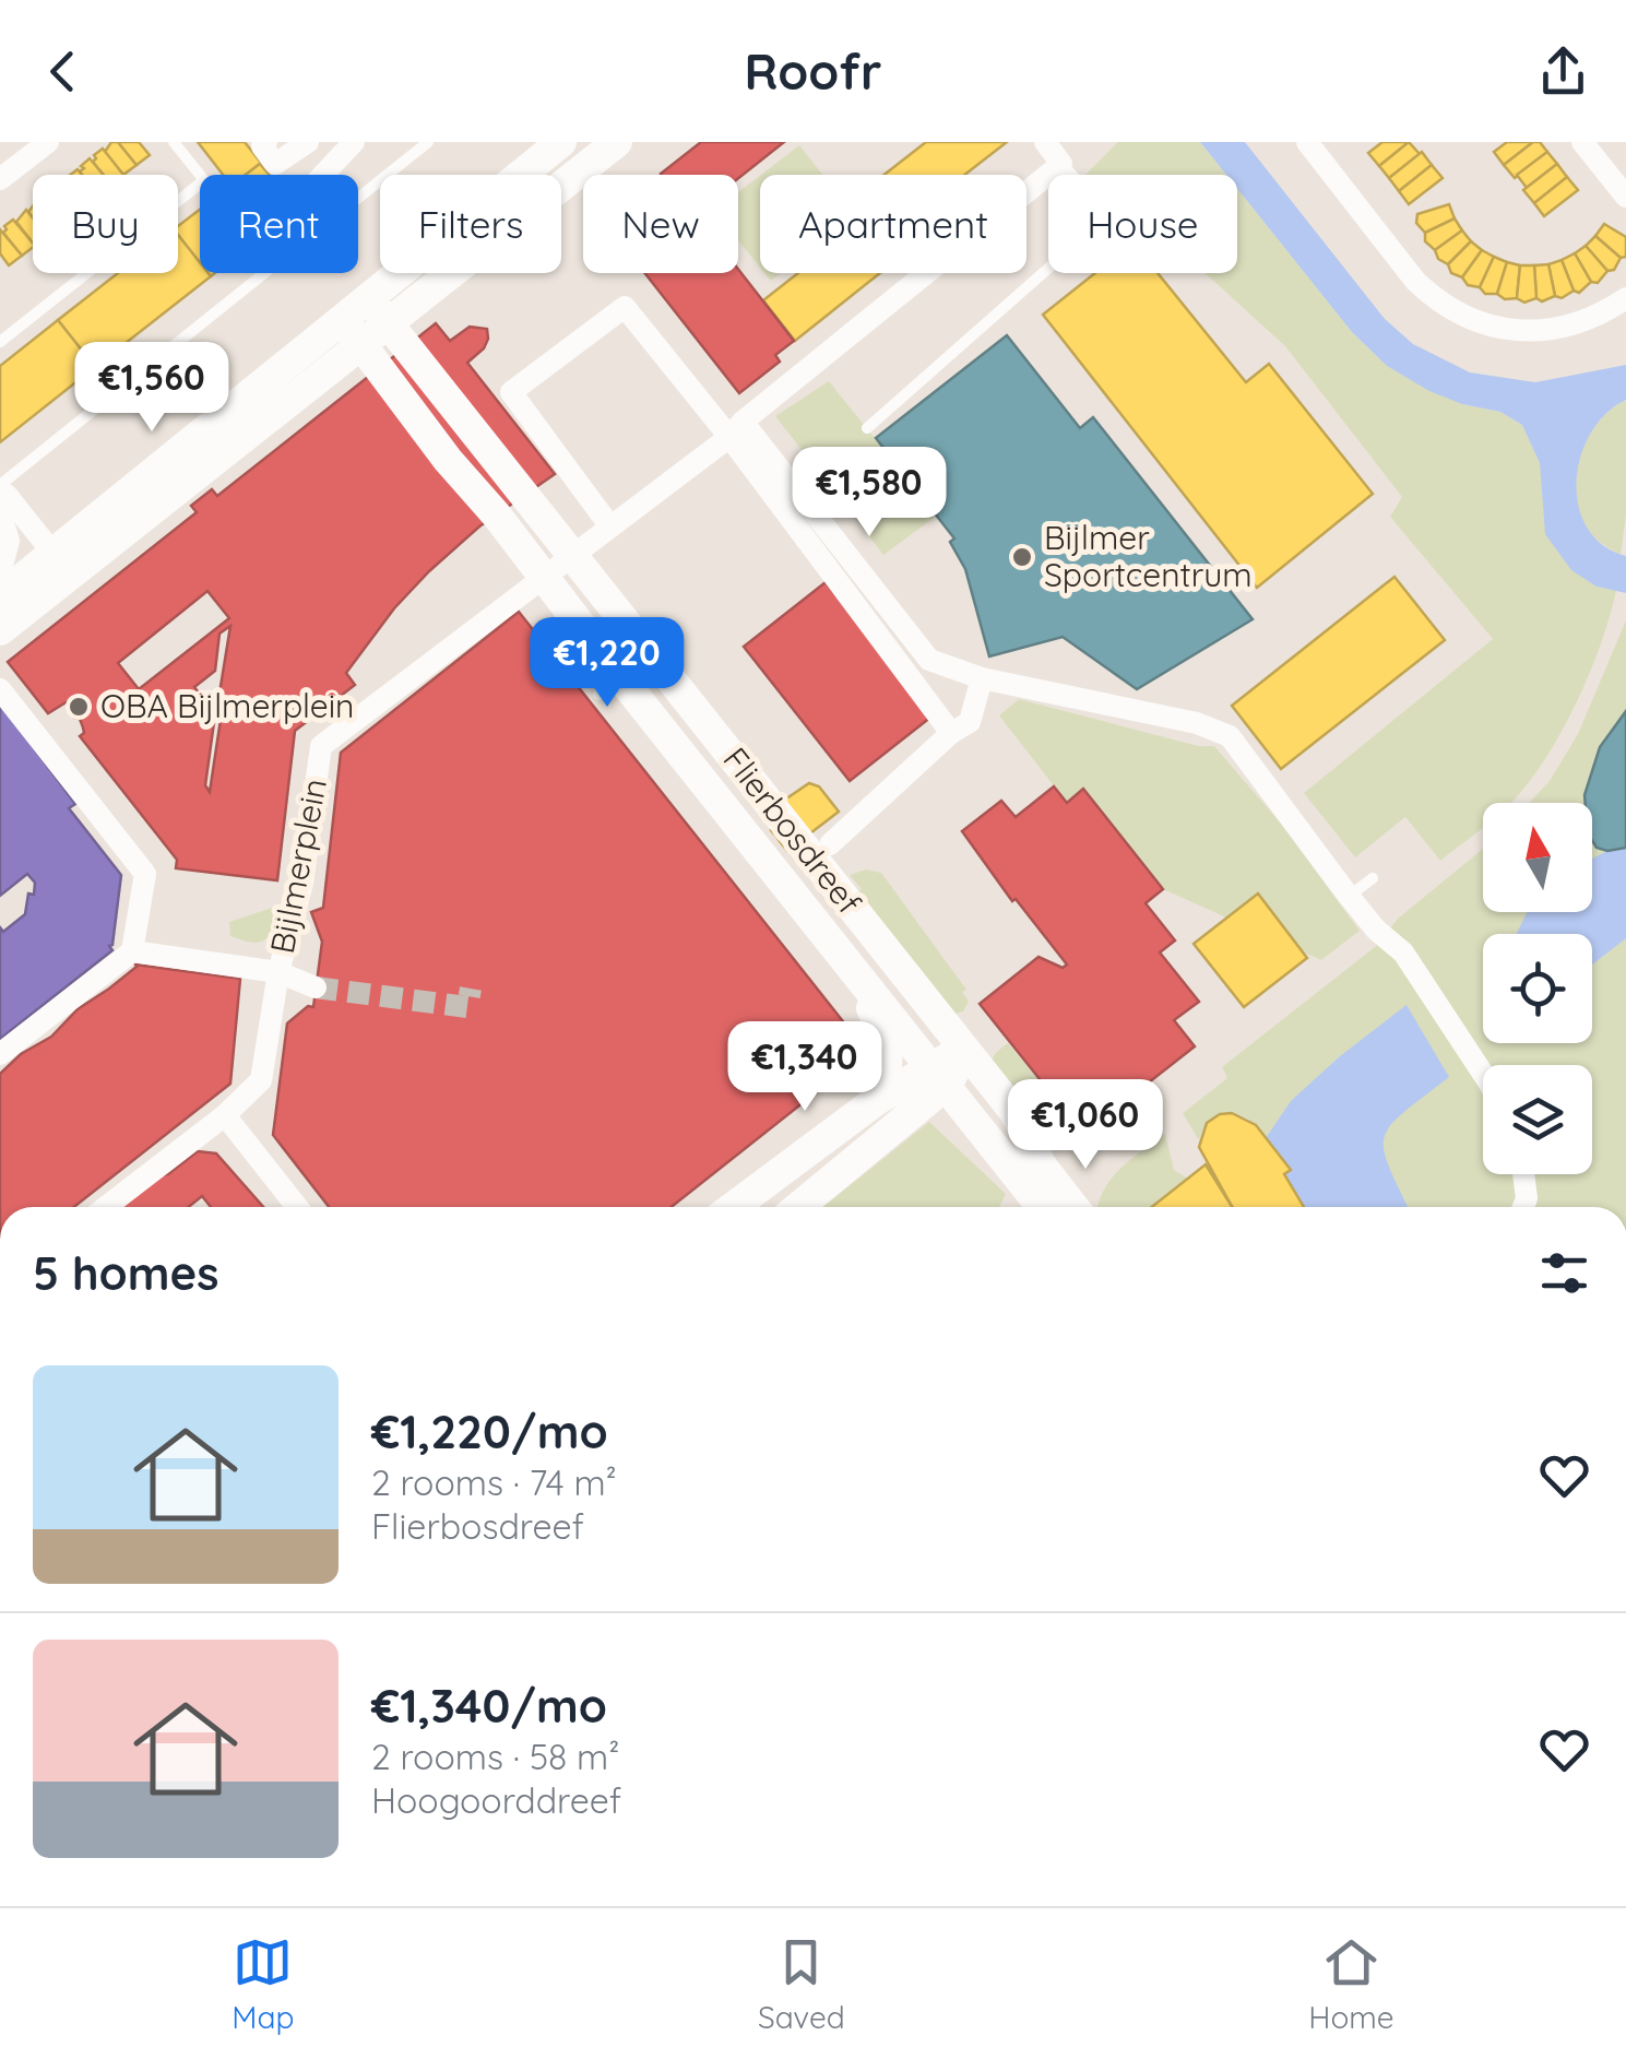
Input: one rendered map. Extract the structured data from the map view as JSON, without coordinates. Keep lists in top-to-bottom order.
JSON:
{
  "streets": {
    "street": ["Flierbosdreef", "Bijlmerplein"]
  },
  "places": ["Bijlmer Sportcentrum", "OBA Bijlmerplein"],
  "north": "top",
  "page": {
    "header": "Roofr",
    "chip": [
      "Buy",
      "Rent",
      "Filters",
      "New",
      "Apartment",
      "House"
    ],
    "price": [
      "€1,560",
      "€1,580",
      "€1,220",
      "€1,340",
      "€1,060"
    ],
    "heading": "5 homes",
    "list": [
      {
        "name": "€1,220/mo",
        "note": "2 rooms · 74 m² · Flierbosdreef"
      },
      {
        "name": "€1,340/mo",
        "note": "2 rooms · 58 m² · Hoogoorddreef"
      }
    ],
    "tabs": ["Map", "Saved", "Home"]
  }
}
